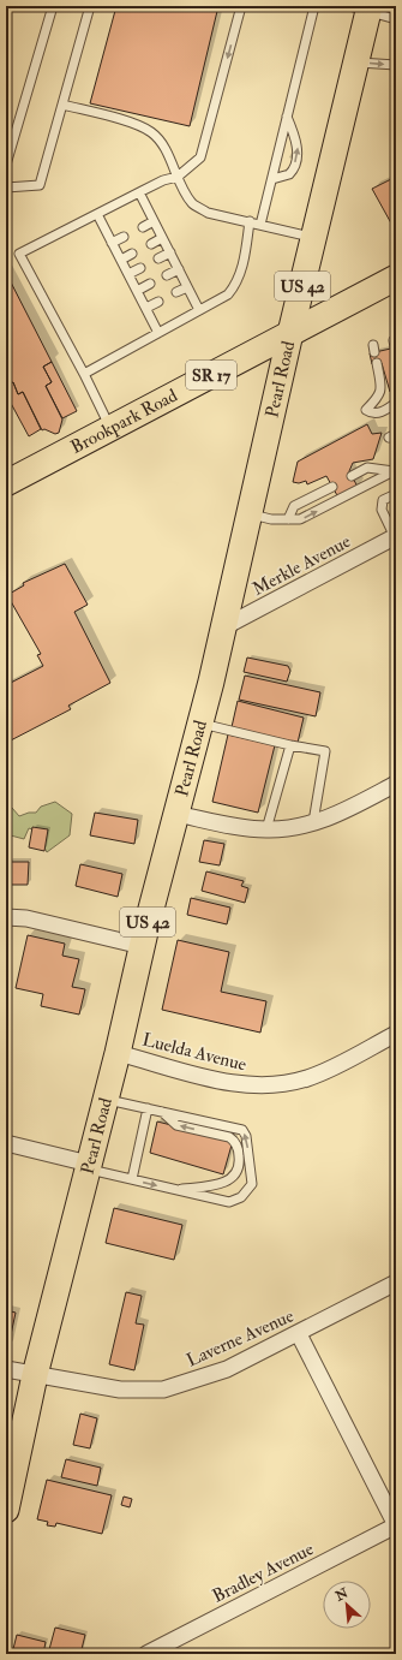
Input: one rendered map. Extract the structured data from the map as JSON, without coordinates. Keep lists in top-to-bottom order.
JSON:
{
  "streets": {
    "main road": [
      "US 42",
      "SR 17",
      "Pearl Road",
      "Brookpark Road"
    ],
    "street": [
      "Merkle Avenue",
      "Luelda Avenue",
      "Laverne Avenue",
      "Bradley Avenue"
    ]
  },
  "crossings": [
    ["Pearl Road", "Brookpark Road"],
    ["Pearl Road", "Merkle Avenue"],
    ["Pearl Road", "Luelda Avenue"],
    ["Pearl Road", "Laverne Avenue"]
  ],
  "north": "top left"
}
